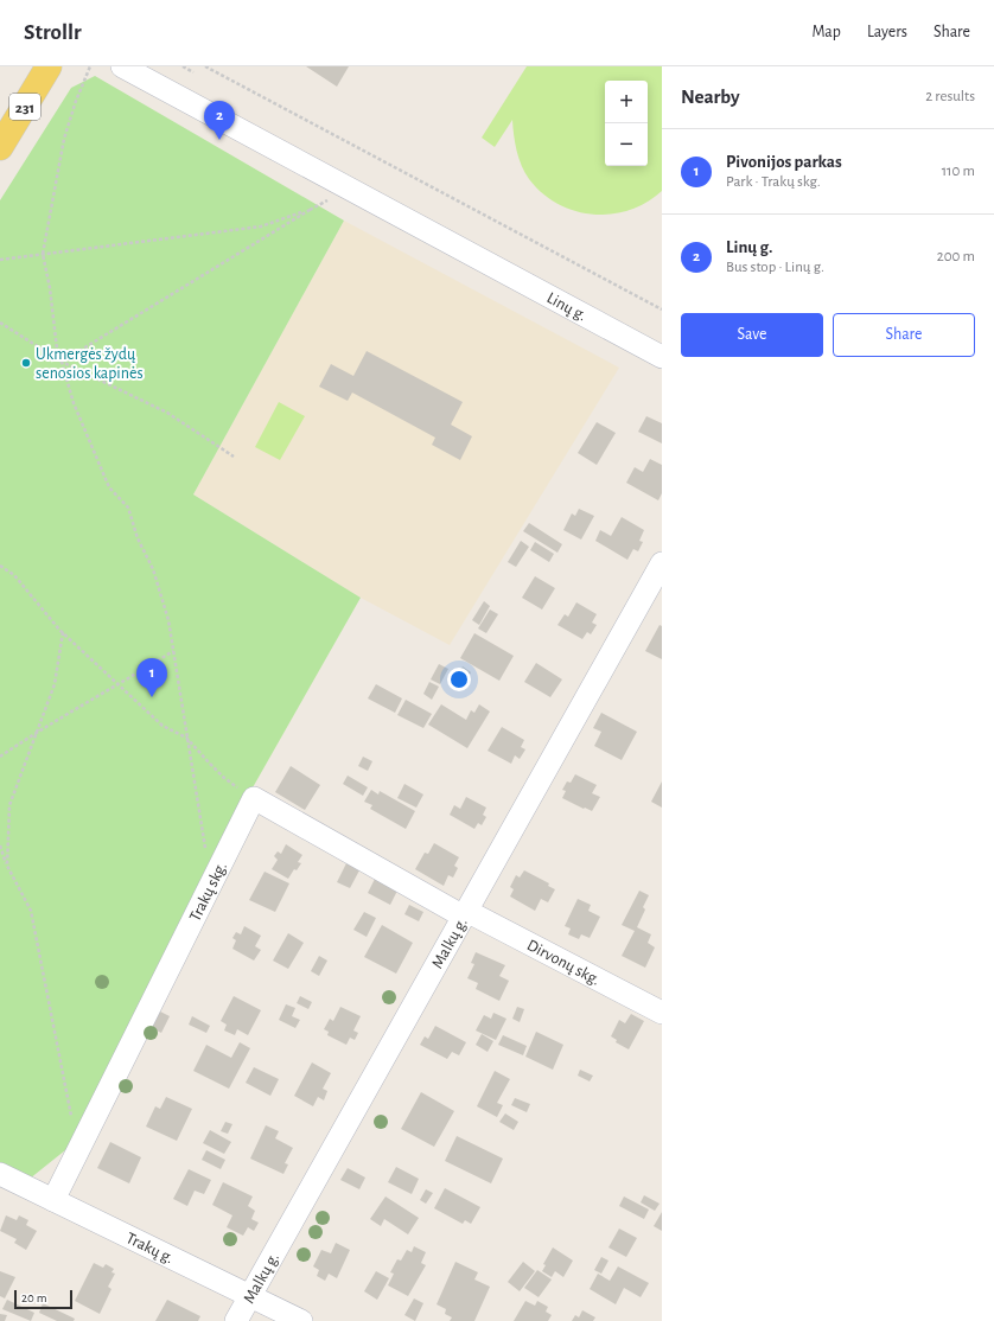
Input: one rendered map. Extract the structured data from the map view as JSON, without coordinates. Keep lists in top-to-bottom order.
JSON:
{
  "streets": {
    "main road": ["231"],
    "street": [
      "Linų g.",
      "Trakų skg.",
      "Malkų g.",
      "Dirvonų skg.",
      "Trakų g."
    ]
  },
  "crossings": [
    ["Trakų skg.", "Trakų g."],
    ["Malkų g.", "Dirvonų skg."],
    ["Malkų g.", "Trakų g."]
  ],
  "places": ["Ukmergės žydų senosios kapinės"],
  "scale_bar": "20 m",
  "page": {
    "header": "Strollr",
    "nav": ["Map", "Layers", "Share"],
    "heading": ["Nearby", "2 results"],
    "map_buttons": ["+", "−"],
    "pins": ["2", "1"],
    "list": [
      {
        "mark": "1",
        "name": "Pivonijos parkas",
        "note": "Park · Trakų skg.",
        "value": "110 m"
      },
      {
        "mark": "2",
        "name": "Linų g.",
        "note": "Bus stop · Linų g.",
        "value": "200 m"
      }
    ],
    "buttons": ["Save", "Share"],
    "scale": "20 m"
  }
}
